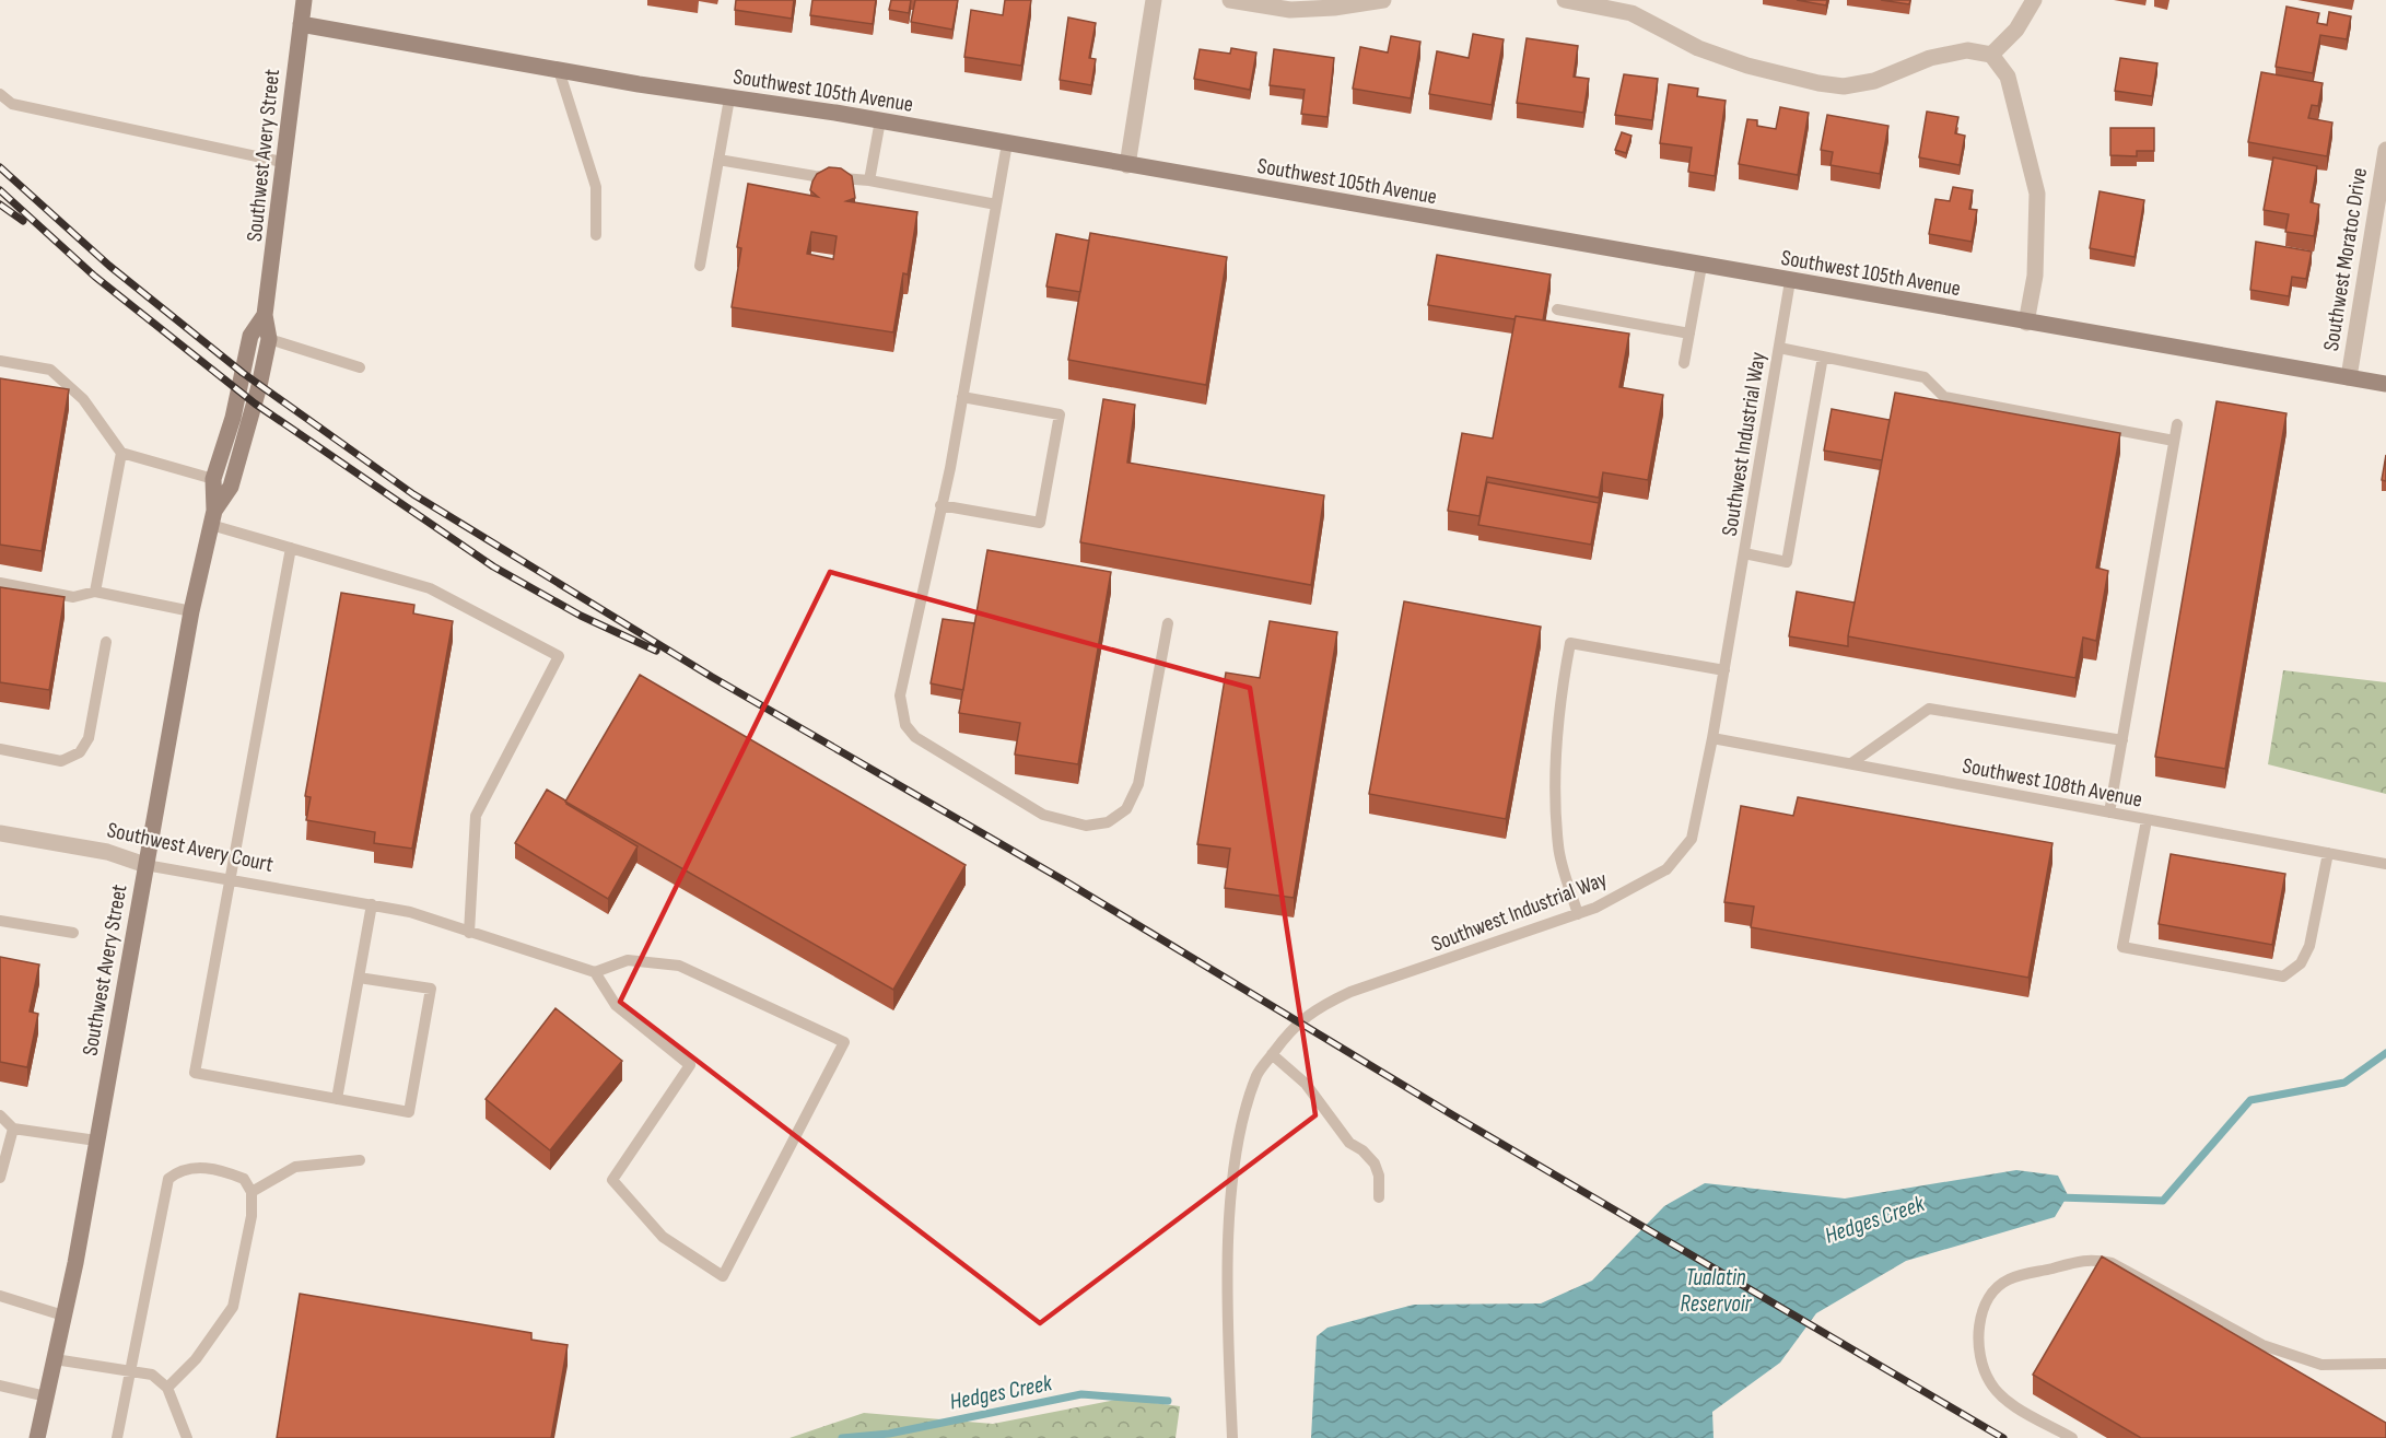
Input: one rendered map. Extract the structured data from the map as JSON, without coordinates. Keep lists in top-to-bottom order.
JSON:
{
  "streets": {
    "street": [
      "Southwest 105th Avenue",
      "Southwest Avery Street",
      "Southwest Moratoc Drive",
      "Southwest Avery Court"
    ],
    "lane": ["Southwest Industrial Way", "Southwest 108th Avenue"]
  },
  "crossings": [
    ["Southwest 105th Avenue", "Southwest Avery Street"],
    ["Southwest 105th Avenue", "Southwest Moratoc Drive"],
    ["Southwest 105th Avenue", "Southwest Industrial Way"],
    ["Southwest Avery Street", "Southwest Avery Court"],
    ["Southwest Industrial Way", "Southwest 108th Avenue"]
  ],
  "water": ["Hedges Creek", "Tualatin Reservoir"]
}
